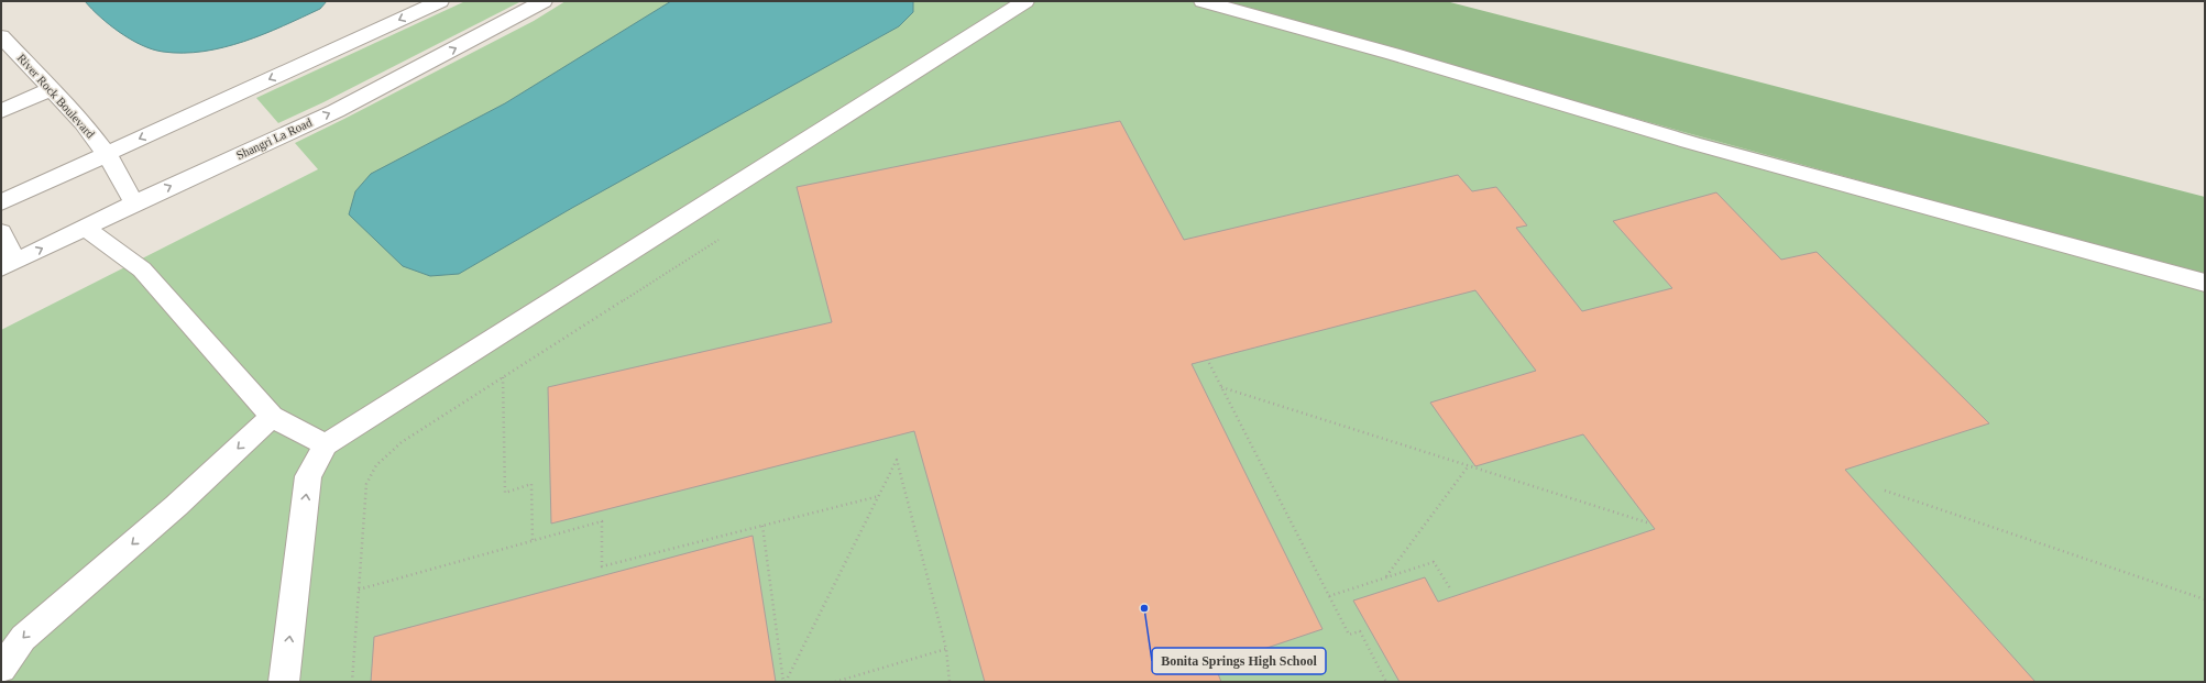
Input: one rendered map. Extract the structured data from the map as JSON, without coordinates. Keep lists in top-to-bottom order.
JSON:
{
  "streets": {
    "street": ["River Rock Boulevard", "Shangri La Road"]
  },
  "crossings": [
    ["River Rock Boulevard", "Shangri La Road"]
  ],
  "places": ["Bonita Springs High School"]
}
